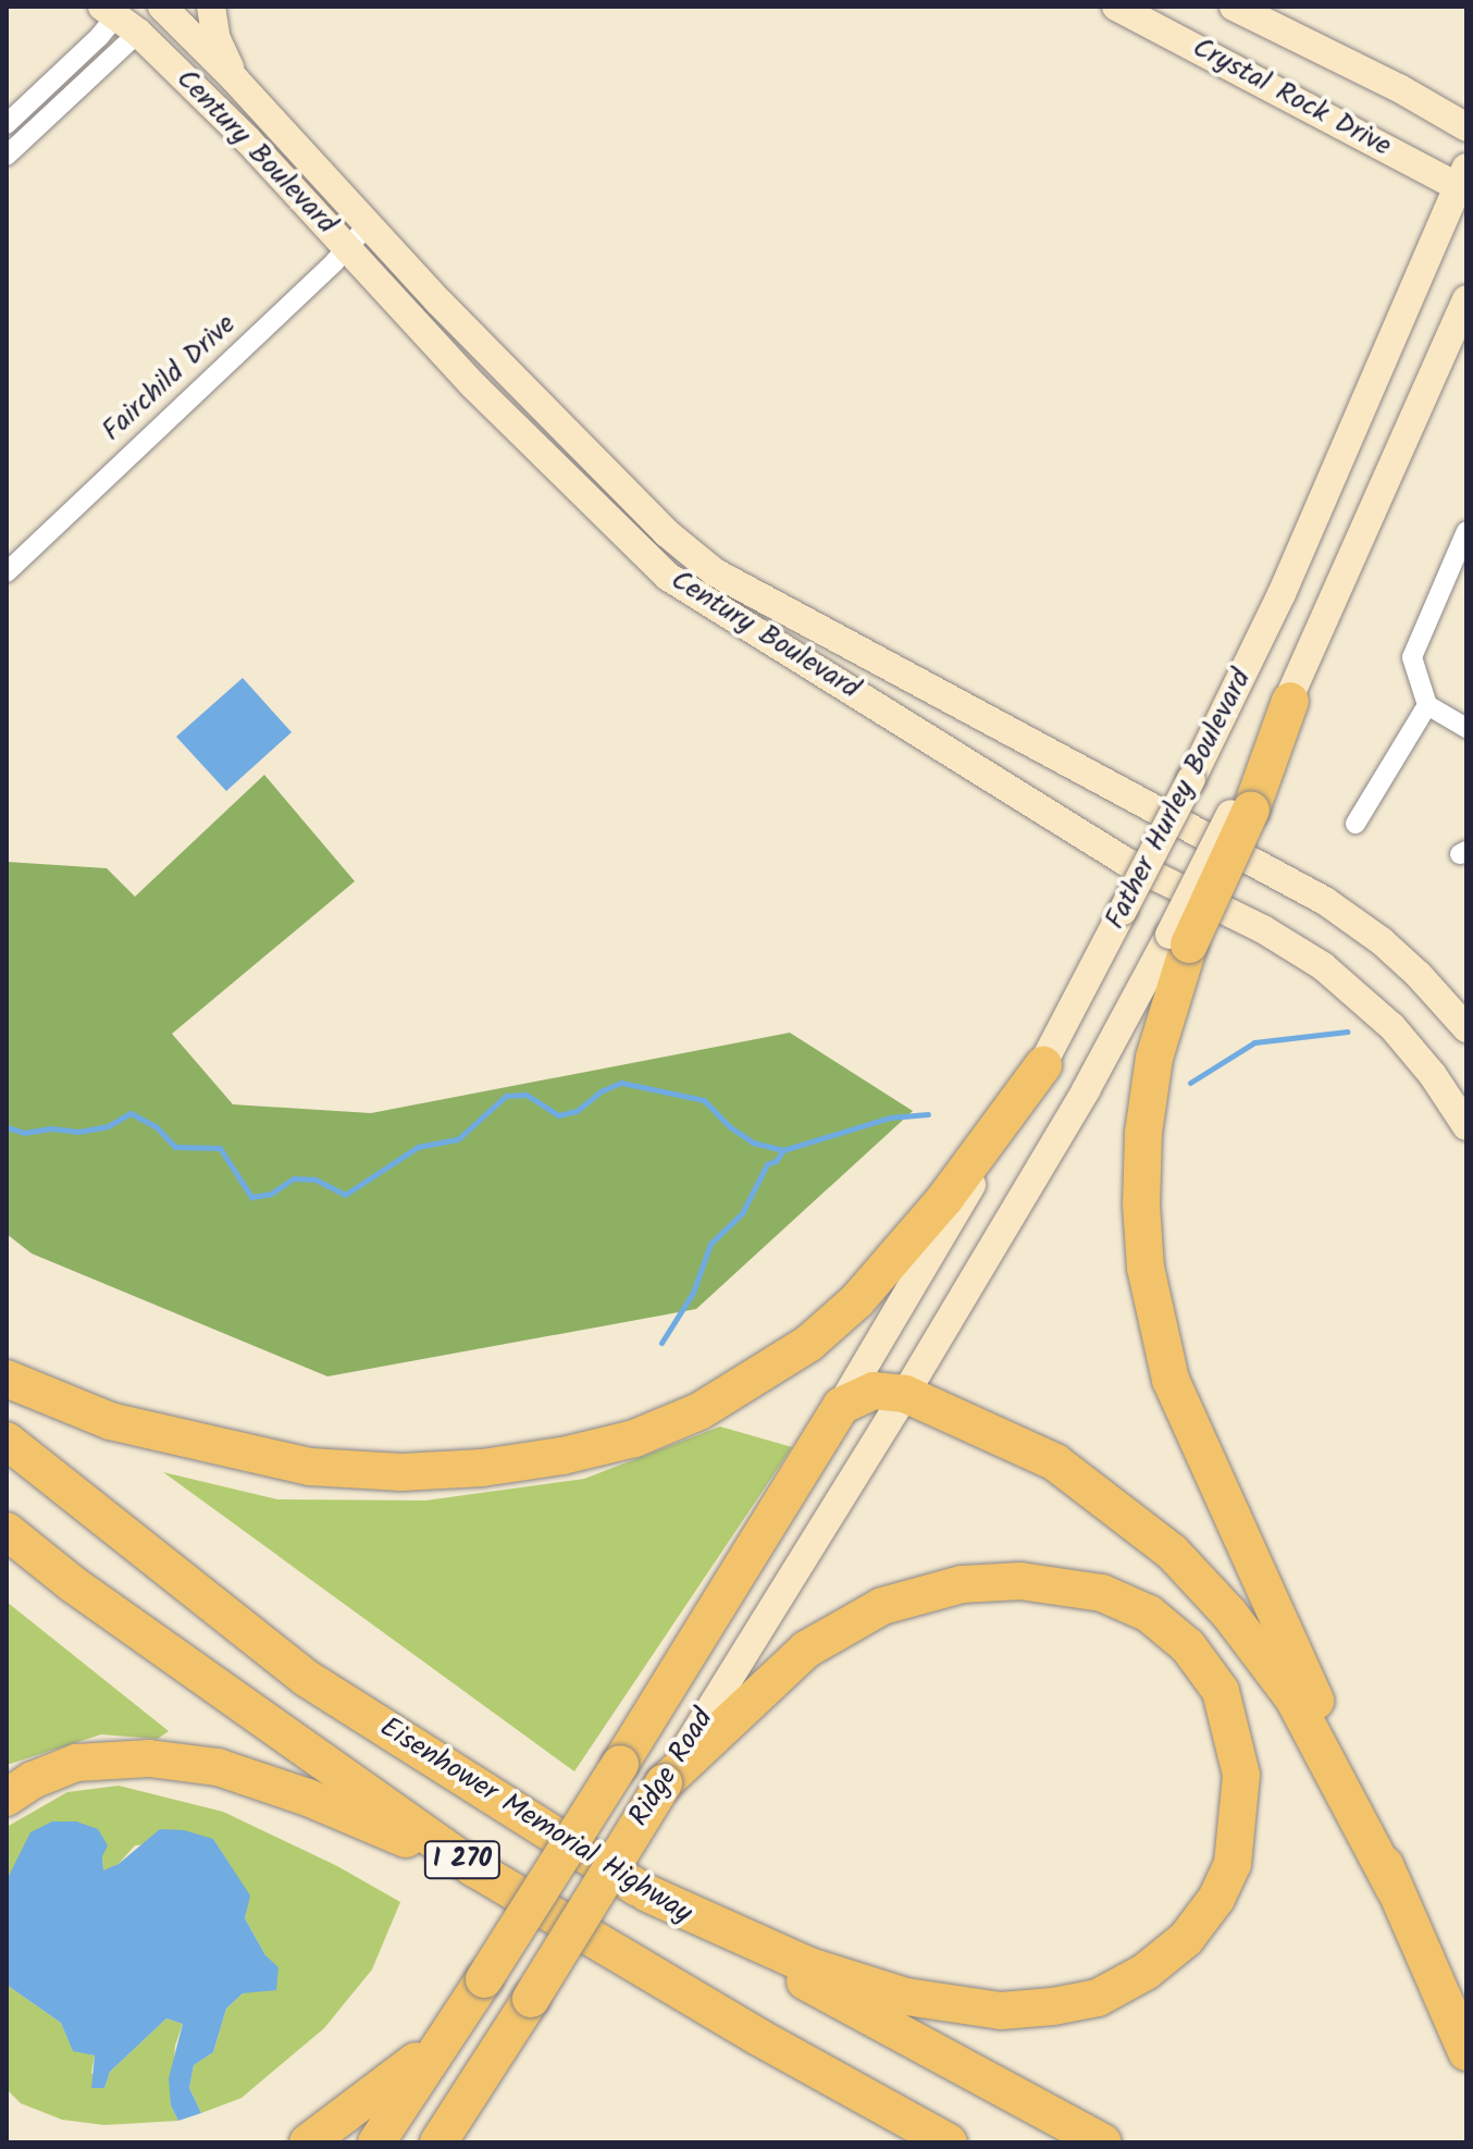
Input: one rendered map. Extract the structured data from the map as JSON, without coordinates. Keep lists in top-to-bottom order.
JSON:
{
  "streets": {
    "highway": ["Ridge Road", "Eisenhower Memorial Highway", "I 270"],
    "street": [
      "Crystal Rock Drive",
      "Century Boulevard",
      "Fairchild Drive",
      "Father Hurley Boulevard"
    ]
  },
  "crossings": [
    ["Crystal Rock Drive", "Father Hurley Boulevard"],
    ["Century Boulevard", "Fairchild Drive"],
    ["Father Hurley Boulevard", "Ridge Road"]
  ]
}
